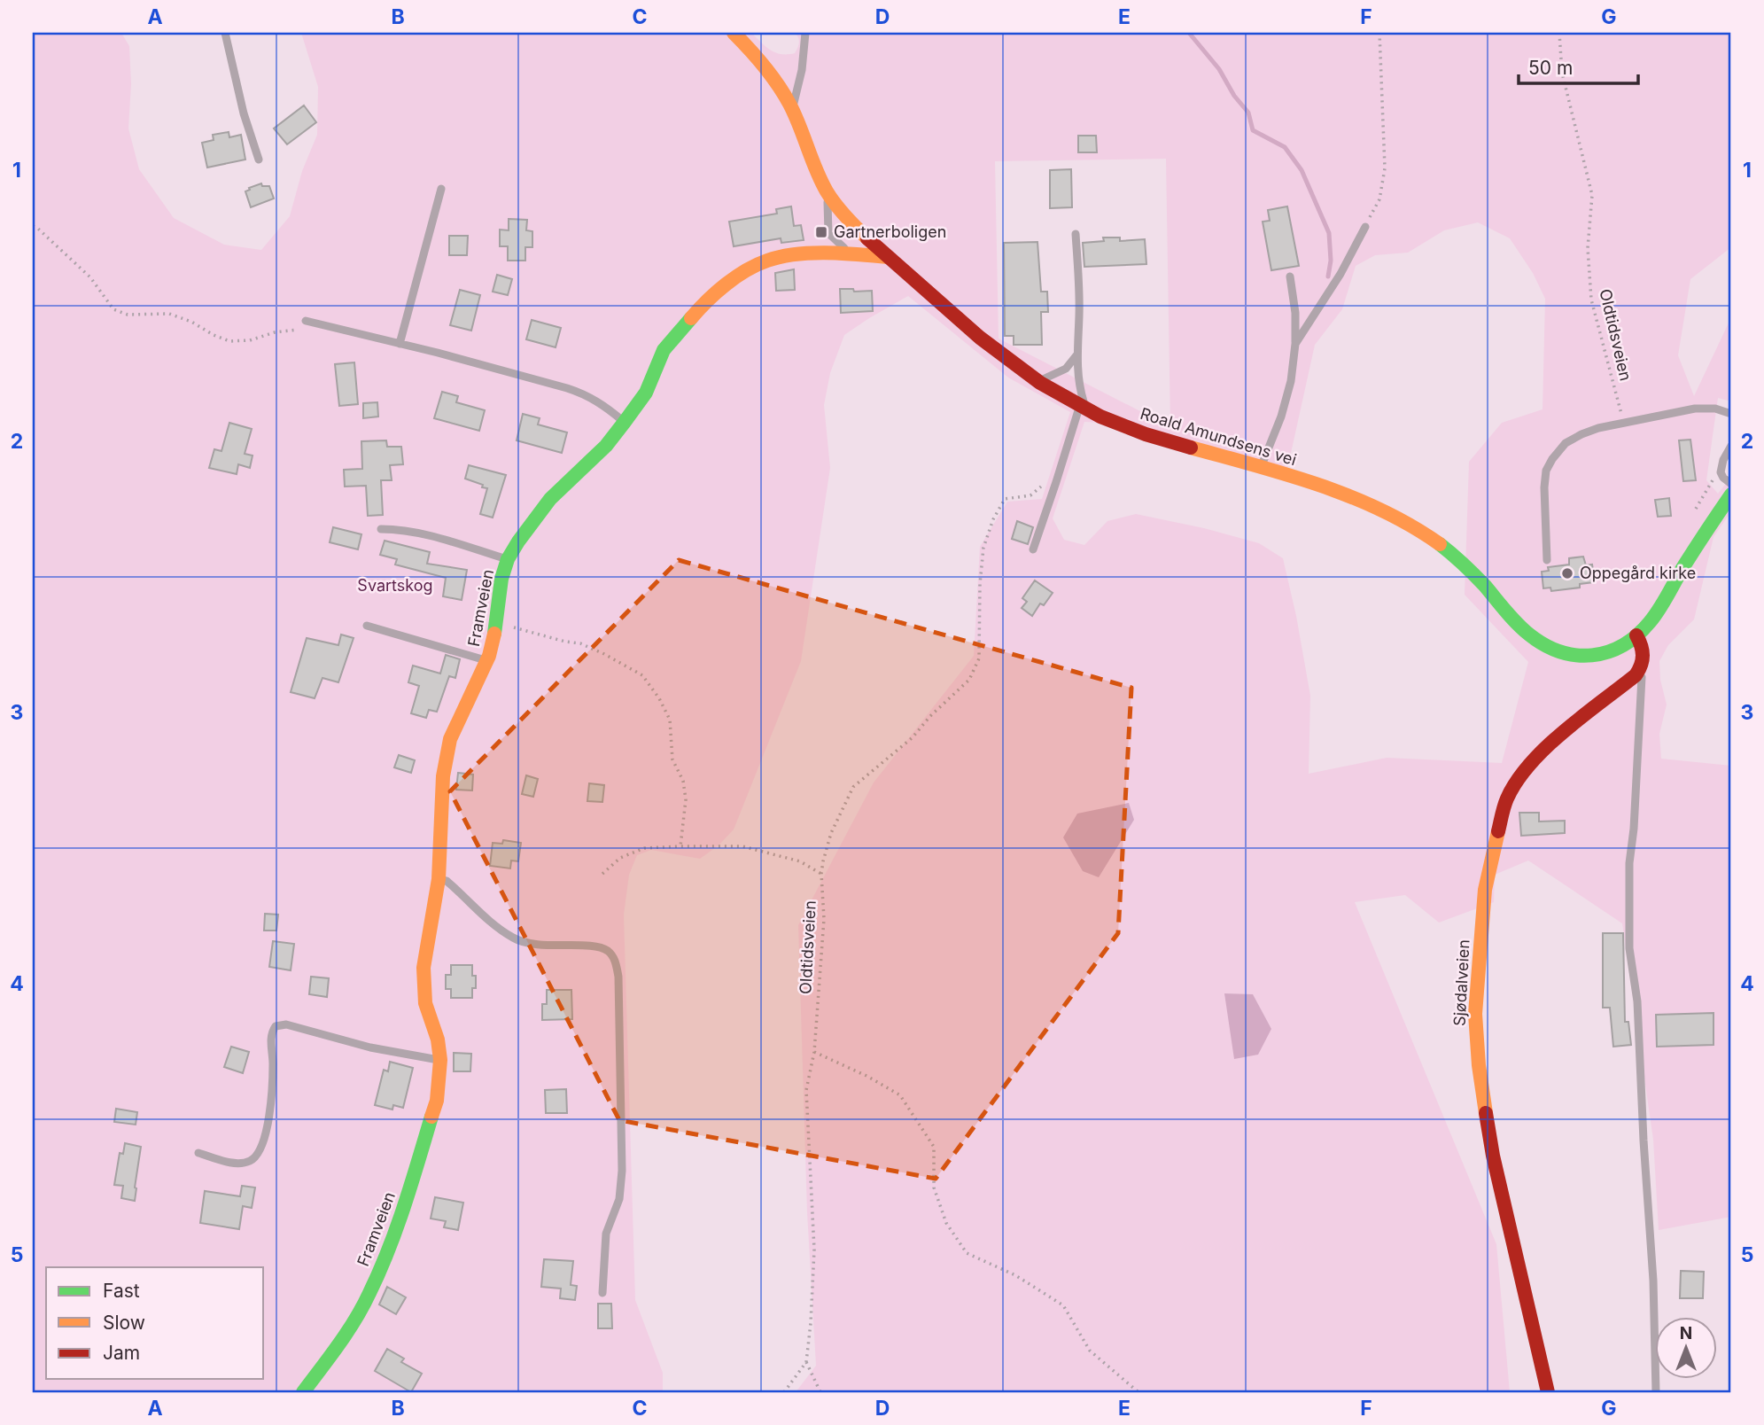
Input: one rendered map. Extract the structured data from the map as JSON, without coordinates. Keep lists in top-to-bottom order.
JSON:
{
  "streets": {
    "street": ["Roald Amundsens vei", "Framveien", "Sjødalveien"],
    "path": ["Oldtidsveien"]
  },
  "crossings": [
    ["Roald Amundsens vei", "Framveien"]
  ],
  "parks": ["Svartskog"],
  "places": {
    "transit": ["Gartnerboligen"],
    "other": ["Oppegård kirke"]
  },
  "legend": ["Fast", "Slow", "Jam"],
  "scale_bar": "50 m",
  "north": "top",
  "grid": {
    "columns": [
      "A",
      "B",
      "C",
      "D",
      "E",
      "F",
      "G"
    ],
    "rows": [
      "1",
      "2",
      "3",
      "4",
      "5"
    ]
  }
}
